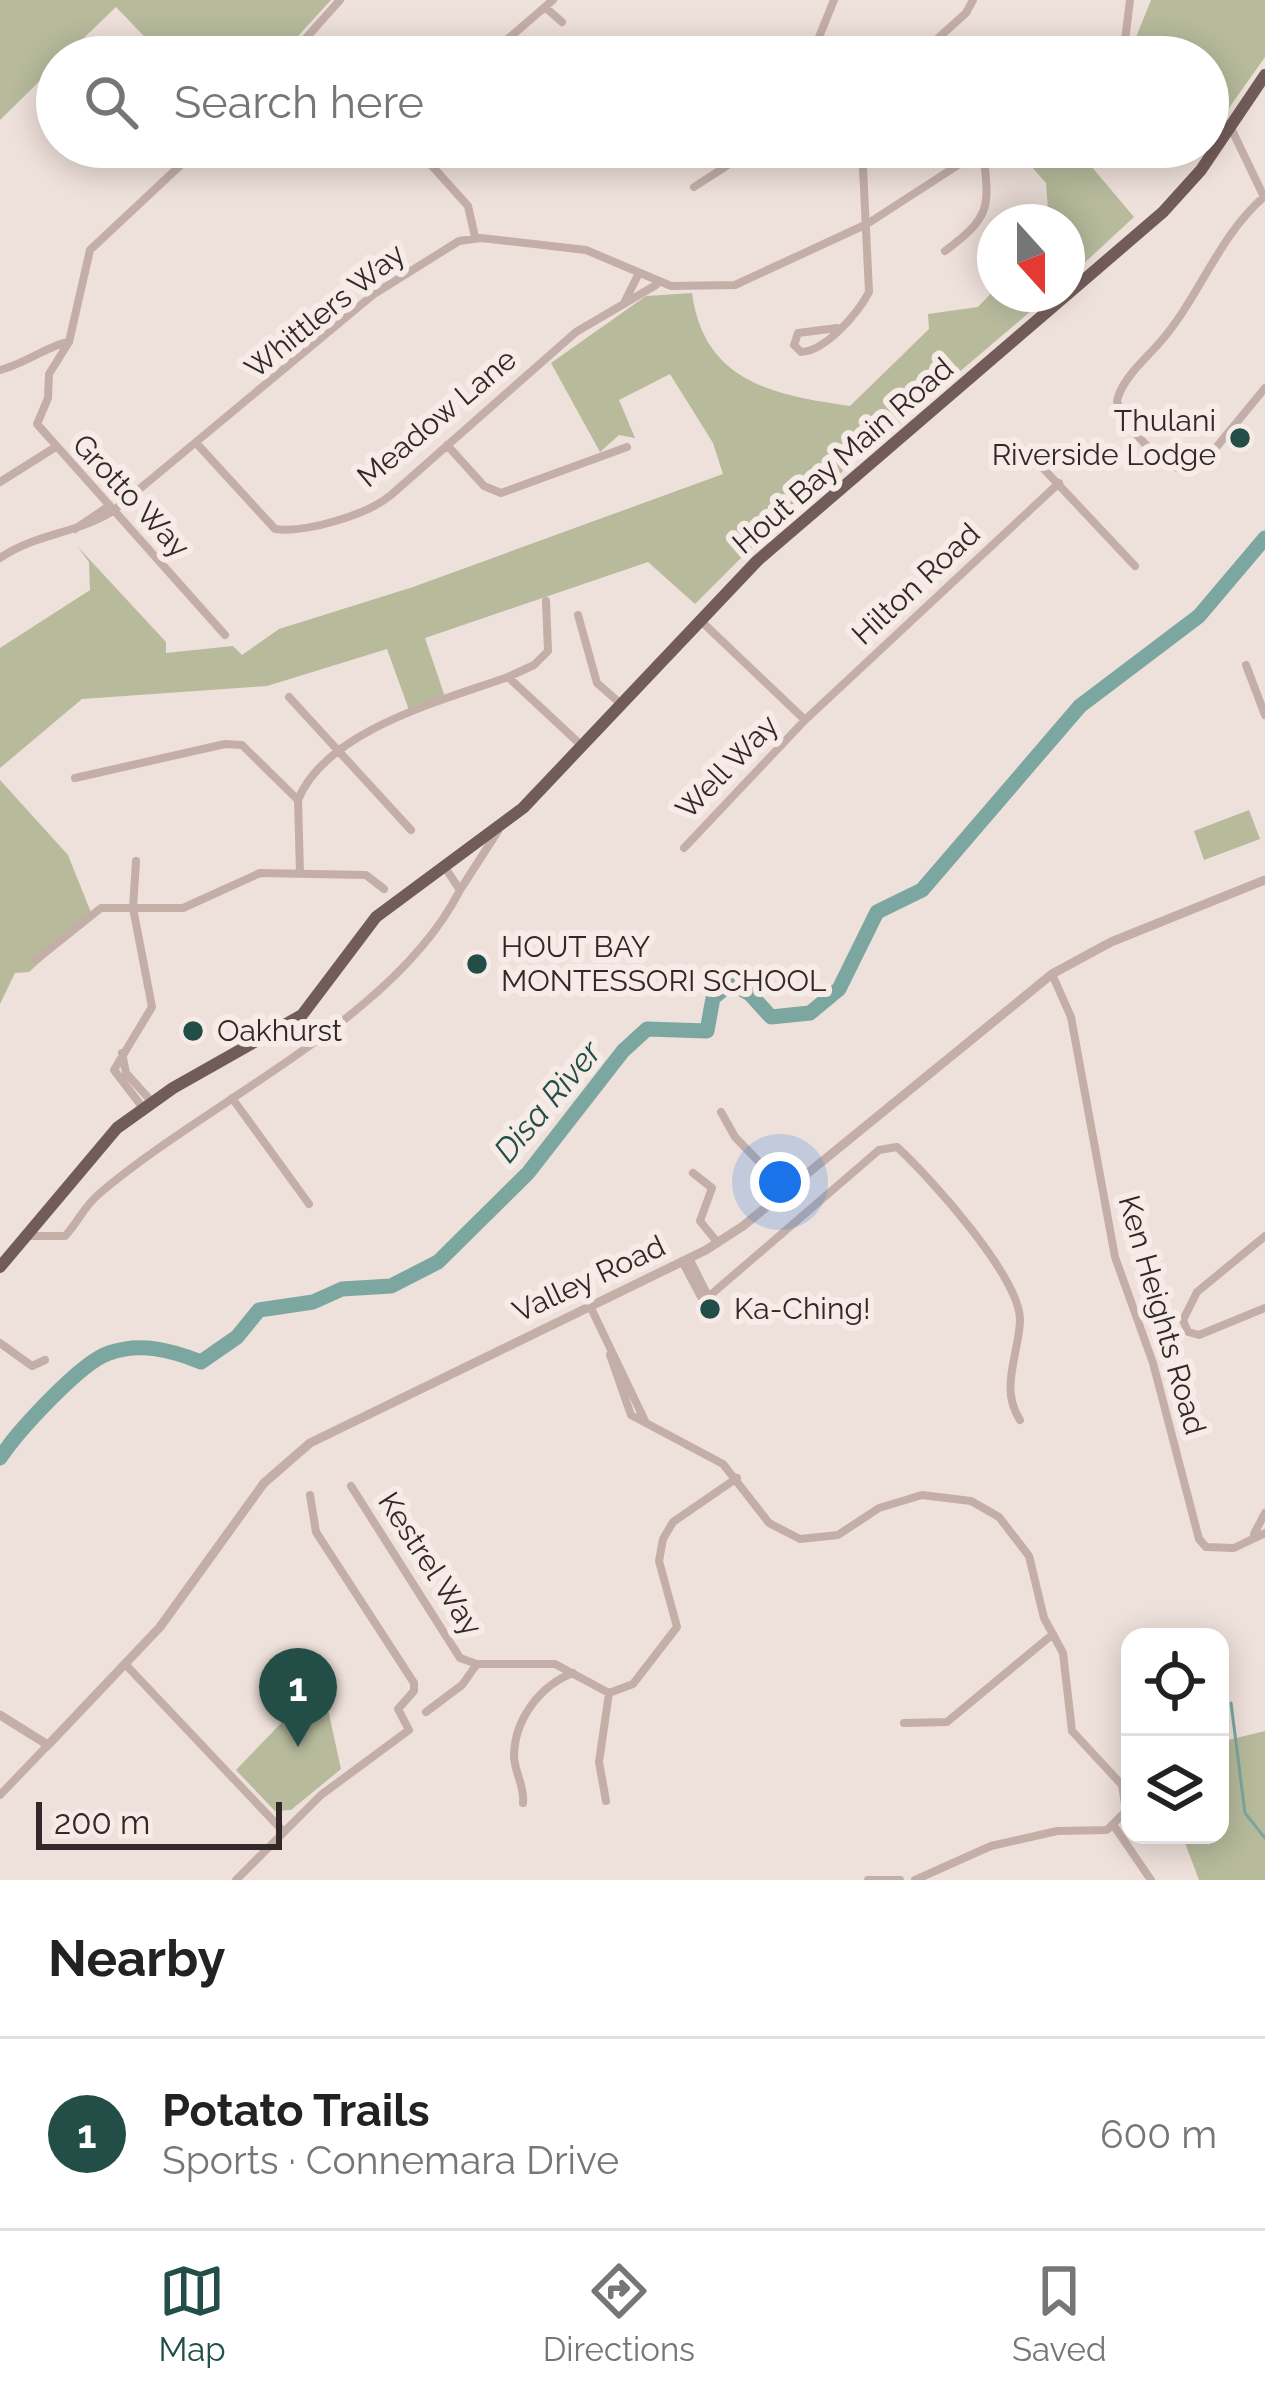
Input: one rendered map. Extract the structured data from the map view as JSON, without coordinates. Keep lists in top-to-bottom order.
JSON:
{
  "streets": {
    "main road": ["Hout Bay Main Road"],
    "street": [
      "Whittlers Way",
      "Meadow Lane",
      "Grotto Way",
      "Hilton Road",
      "Well Way",
      "Valley Road",
      "Ken Heights Road",
      "Kestrel Way"
    ]
  },
  "crossings": [
    ["Whittlers Way", "Meadow Lane"],
    ["Whittlers Way", "Grotto Way"],
    ["Hout Bay Main Road", "Well Way"],
    ["Hilton Road", "Well Way"],
    ["Valley Road", "Ken Heights Road"]
  ],
  "water": ["Disa River"],
  "places": [
    "Thulani Riverside Lodge",
    "HOUT BAY MONTESSORI SCHOOL",
    "Oakhurst",
    "Ka-Ching!"
  ],
  "scale_bar": "200 m",
  "north": "bottom",
  "page": {
    "search": "Search here",
    "pins": "1",
    "scale": "200 m",
    "heading": "Nearby",
    "list": [
      {
        "mark": "1",
        "name": "Potato Trails",
        "note": "Sports · Connemara Drive",
        "value": "600 m"
      }
    ],
    "nav": ["Map", "Directions", "Saved"]
  }
}
